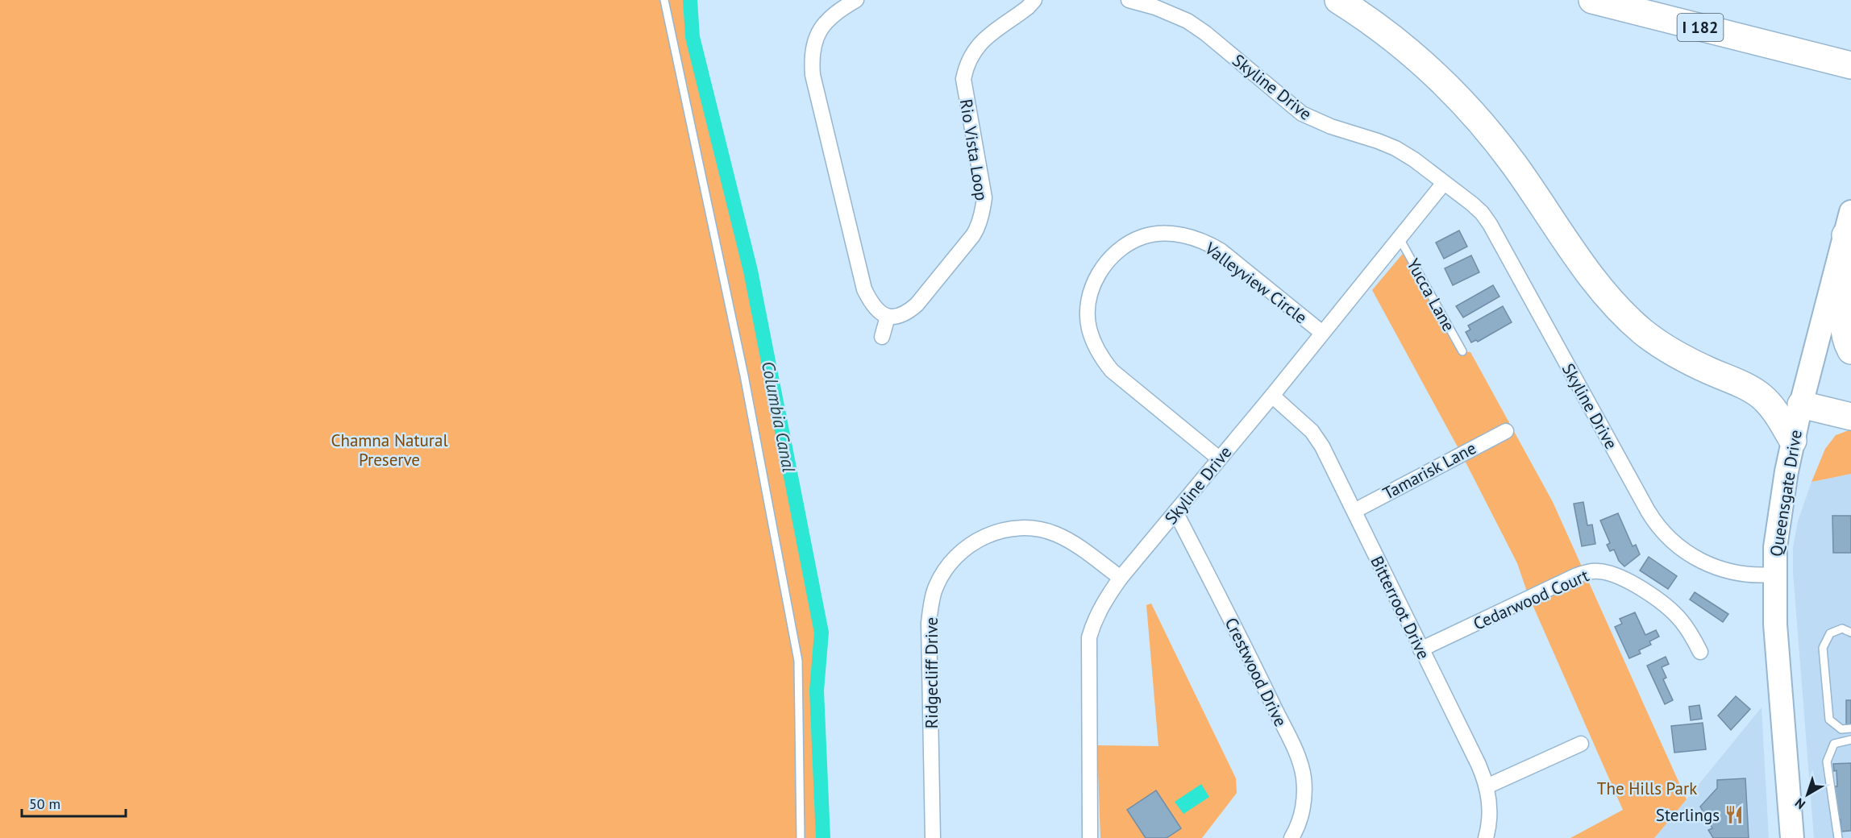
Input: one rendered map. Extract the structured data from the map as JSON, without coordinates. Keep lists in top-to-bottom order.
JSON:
{
  "streets": {
    "highway": ["I 182"],
    "main road": ["Queensgate Drive"],
    "street": [
      "Skyline Drive",
      "Rio Vista Loop",
      "Valleyview Circle",
      "Tamarisk Lane",
      "Cedarwood Court",
      "Bitterroot Drive",
      "Crestwood Drive",
      "Ridgecliff Drive"
    ],
    "lane": ["Yucca Lane"]
  },
  "crossings": [
    ["Skyline Drive", "Valleyview Circle"],
    ["Skyline Drive", "Yucca Lane"],
    ["Skyline Drive", "Queensgate Drive"],
    ["Skyline Drive", "Bitterroot Drive"],
    ["Skyline Drive", "Crestwood Drive"],
    ["Skyline Drive", "Ridgecliff Drive"],
    ["Tamarisk Lane", "Bitterroot Drive"],
    ["Cedarwood Court", "Bitterroot Drive"]
  ],
  "water": ["Columbia Canal"],
  "parks": ["Chamna Natural Preserve", "The Hills Park"],
  "places": {
    "restaurant": ["Sterlings"]
  },
  "scale_bar": "50 m",
  "north": "bottom left"
}
